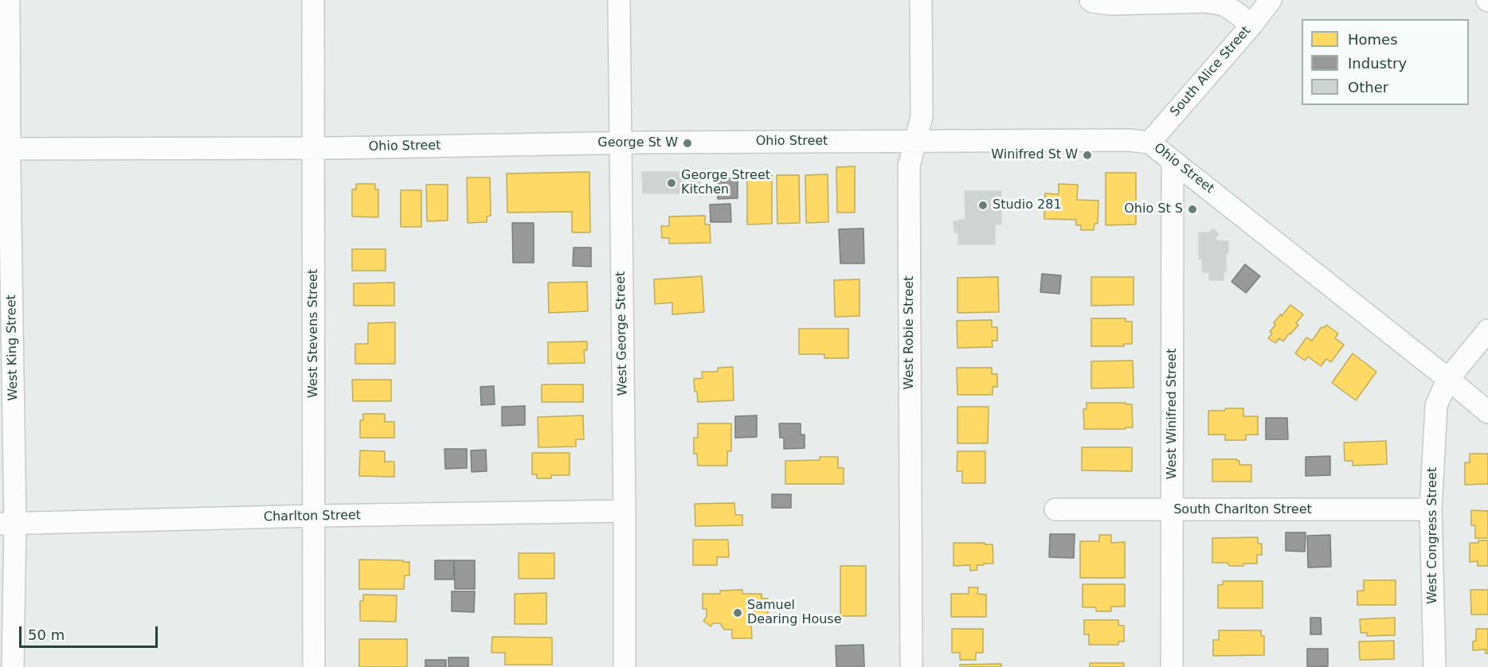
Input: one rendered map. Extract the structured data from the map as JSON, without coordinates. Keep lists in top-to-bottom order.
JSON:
{
  "streets": {
    "street": [
      "South Alice Street",
      "Ohio Street",
      "West Robie Street",
      "West Stevens Street",
      "West George Street",
      "West King Street",
      "West Winifred Street",
      "South Charlton Street",
      "Charlton Street",
      "West Congress Street"
    ]
  },
  "crossings": [
    ["South Alice Street", "Ohio Street"],
    ["Ohio Street", "West Robie Street"],
    ["Ohio Street", "West Stevens Street"],
    ["Ohio Street", "West George Street"],
    ["Ohio Street", "West King Street"],
    ["Ohio Street", "West Winifred Street"],
    ["Ohio Street", "West Congress Street"],
    ["West Stevens Street", "Charlton Street"],
    ["West George Street", "Charlton Street"],
    ["West King Street", "Charlton Street"],
    ["West Winifred Street", "South Charlton Street"],
    ["South Charlton Street", "West Congress Street"]
  ],
  "places": [
    "George St W",
    "Winifred St W",
    "George Street Kitchen",
    "Studio 281",
    "Ohio St S",
    "Samuel Dearing House"
  ],
  "legend": ["Homes", "Industry", "Other"],
  "scale_bar": "50 m"
}
